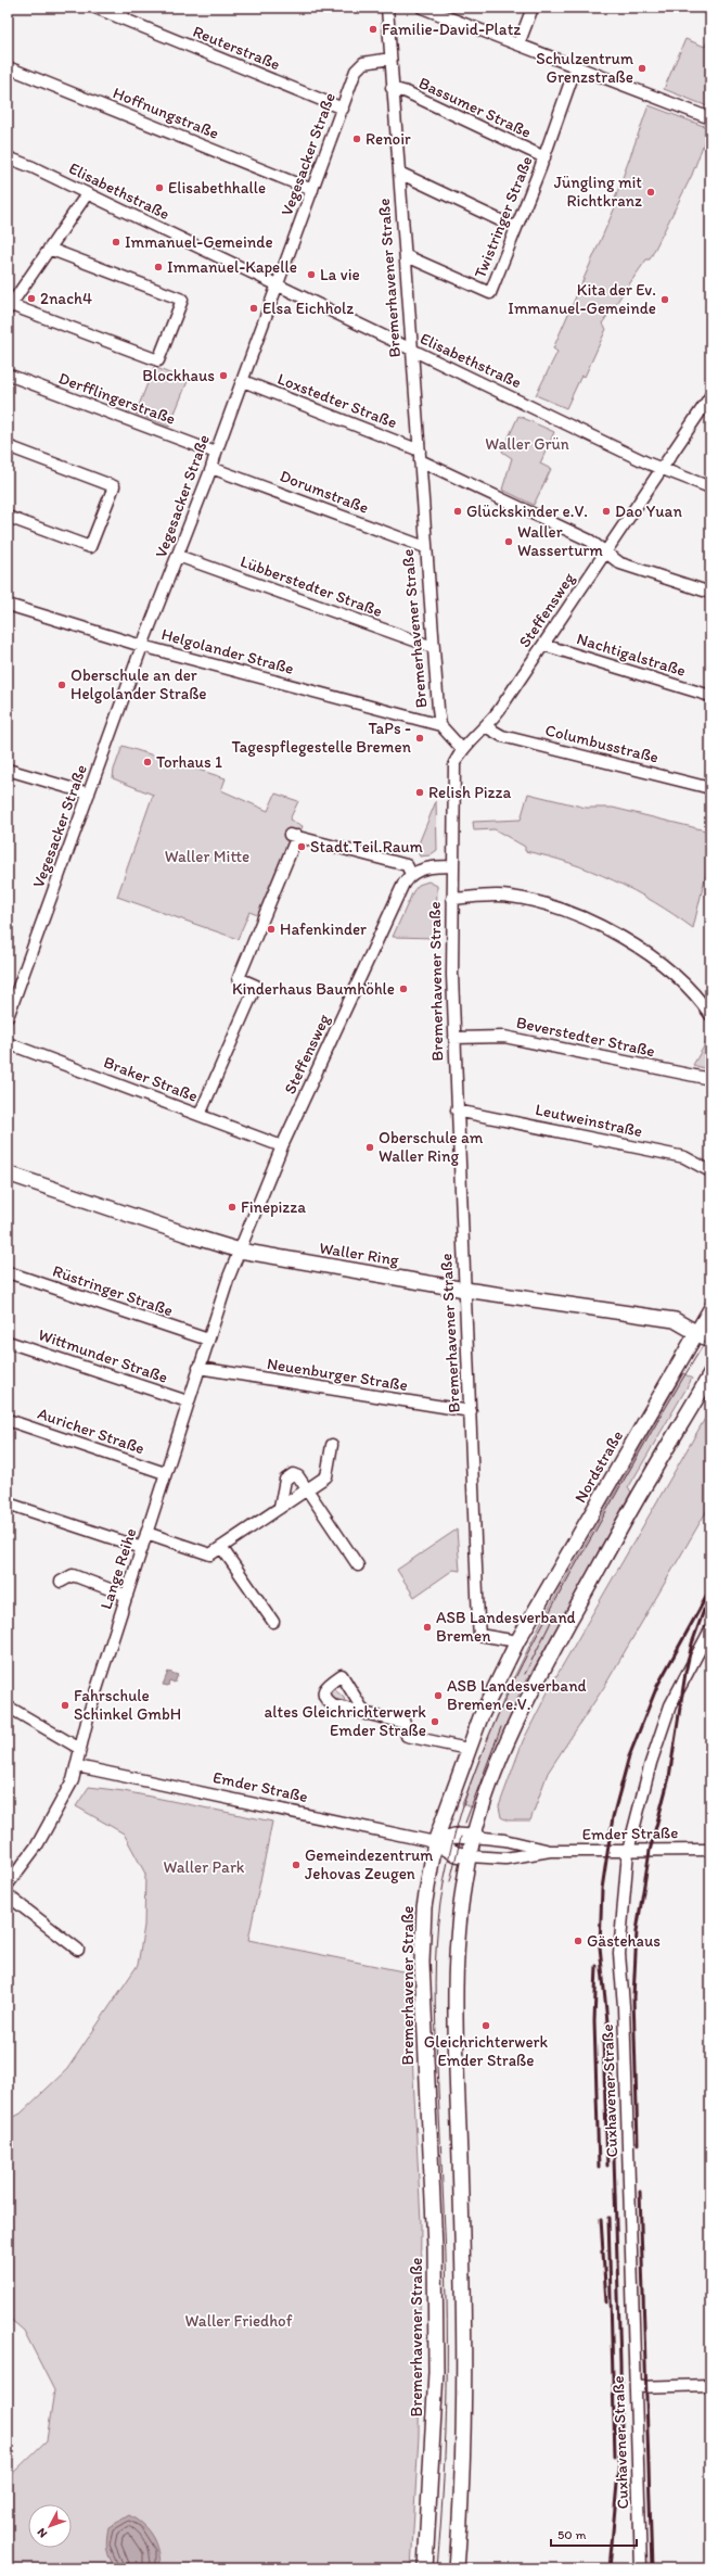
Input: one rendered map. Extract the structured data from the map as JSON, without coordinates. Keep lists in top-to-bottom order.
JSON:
{
  "streets": {
    "main road": [
      "Bremerhavener Straße",
      "Waller Ring",
      "Nordstraße",
      "Emder Straße"
    ],
    "street": [
      "Reuterstraße",
      "Bassumer Straße",
      "Hoffnungstraße",
      "Vegesacker Straße",
      "Elisabethstraße",
      "Twistringer Straße",
      "Derfflingerstraße",
      "Loxstedter Straße",
      "Dorumstraße",
      "Lübberstedter Straße",
      "Steffensweg",
      "Helgolander Straße",
      "Nachtigalstraße",
      "Columbusstraße",
      "Beverstedter Straße",
      "Braker Straße",
      "Leutweinstraße",
      "Rüstringer Straße",
      "Wittmunder Straße",
      "Neuenburger Straße",
      "Auricher Straße",
      "Lange Reihe",
      "Cuxhavener Straße"
    ]
  },
  "crossings": [
    ["Reuterstraße", "Vegesacker Straße"],
    ["Bassumer Straße", "Twistringer Straße"],
    ["Bassumer Straße", "Bremerhavener Straße"],
    ["Hoffnungstraße", "Vegesacker Straße"],
    ["Vegesacker Straße", "Elisabethstraße"],
    ["Vegesacker Straße", "Bremerhavener Straße"],
    ["Vegesacker Straße", "Derfflingerstraße"],
    ["Vegesacker Straße", "Loxstedter Straße"],
    ["Vegesacker Straße", "Dorumstraße"],
    ["Vegesacker Straße", "Lübberstedter Straße"],
    ["Vegesacker Straße", "Helgolander Straße"],
    ["Elisabethstraße", "Bremerhavener Straße"],
    ["Elisabethstraße", "Steffensweg"],
    ["Twistringer Straße", "Bremerhavener Straße"],
    ["Bremerhavener Straße", "Loxstedter Straße"],
    ["Bremerhavener Straße", "Dorumstraße"],
    ["Bremerhavener Straße", "Lübberstedter Straße"],
    ["Bremerhavener Straße", "Steffensweg"],
    ["Bremerhavener Straße", "Helgolander Straße"],
    ["Bremerhavener Straße", "Beverstedter Straße"],
    ["Bremerhavener Straße", "Leutweinstraße"],
    ["Bremerhavener Straße", "Waller Ring"],
    ["Bremerhavener Straße", "Neuenburger Straße"],
    ["Bremerhavener Straße", "Nordstraße"],
    ["Bremerhavener Straße", "Emder Straße"],
    ["Loxstedter Straße", "Steffensweg"],
    ["Steffensweg", "Nachtigalstraße"],
    ["Steffensweg", "Columbusstraße"],
    ["Steffensweg", "Braker Straße"],
    ["Steffensweg", "Waller Ring"],
    ["Steffensweg", "Lange Reihe"],
    ["Waller Ring", "Nordstraße"],
    ["Waller Ring", "Lange Reihe"],
    ["Rüstringer Straße", "Lange Reihe"],
    ["Wittmunder Straße", "Lange Reihe"],
    ["Neuenburger Straße", "Lange Reihe"],
    ["Auricher Straße", "Lange Reihe"],
    ["Lange Reihe", "Emder Straße"],
    ["Emder Straße", "Cuxhavener Straße"]
  ],
  "parks": [
    "Waller Grün",
    "Waller Mitte",
    "Waller Park",
    "Waller Friedhof"
  ],
  "places": [
    "Familie-David-Platz",
    "Schulzentrum Grenzstraße",
    "Renoir",
    "Elisabethhalle",
    "Jüngling mit Richtkranz",
    "Immanuel-Gemeinde",
    "Immanuel-Kapelle",
    "La vie",
    "2nach4",
    "Kita der Ev. Immanuel-Gemeinde",
    "Elsa Eichholz",
    "Blockhaus",
    "Glückskinder e.V.",
    "Dao Yuan",
    "Waller Wasserturm",
    "Oberschule an der Helgolander Straße",
    "TaPs - Tagespflegestelle Bremen",
    "Torhaus 1",
    "Relish Pizza",
    "Stadt.Teil.Raum",
    "Hafenkinder",
    "Kinderhaus Baumhöhle",
    "Oberschule am Waller Ring",
    "Finepizza",
    "ASB Landesverband Bremen",
    "ASB Landesverband Bremen e.V.",
    "Fahrschule Schinkel GmbH",
    "altes Gleichrichterwerk Emder Straße",
    "Gemeindezentrum Jehovas Zeugen",
    "Gästehaus",
    "Gleichrichterwerk Emder Straße"
  ],
  "scale_bar": "50 m",
  "north": "bottom left"
}
